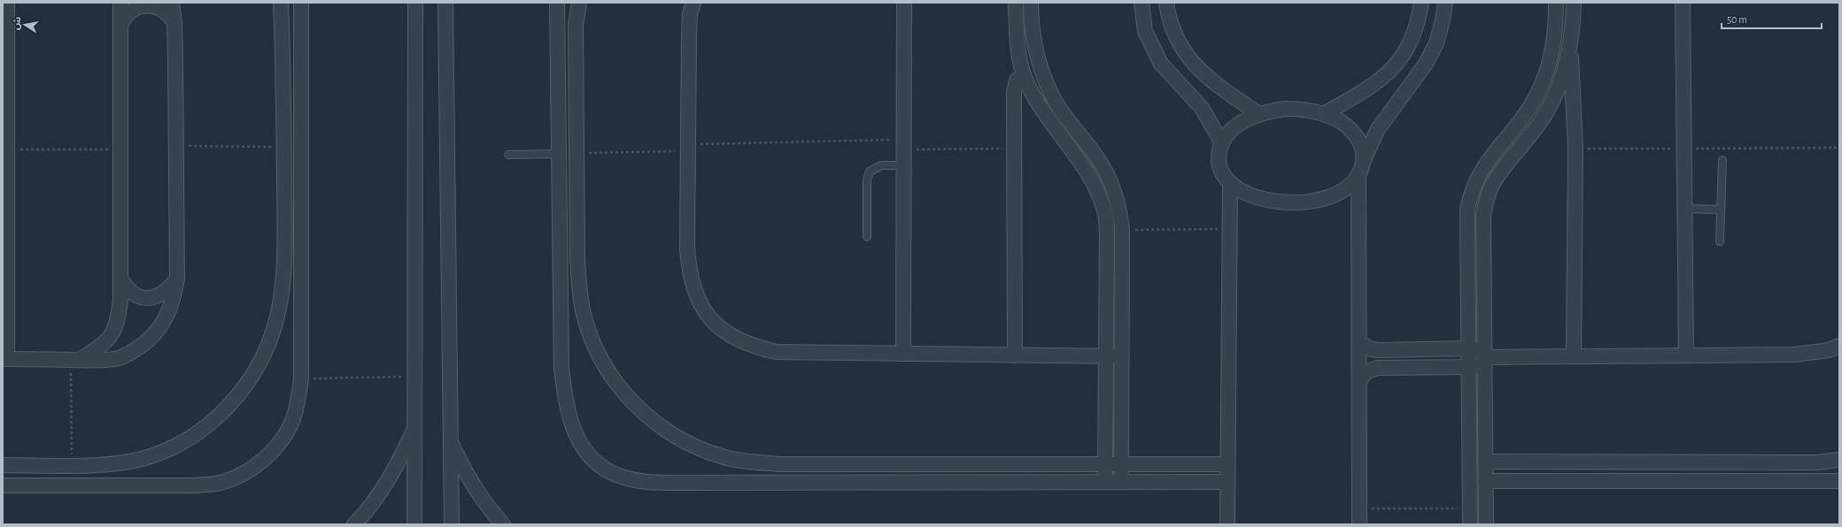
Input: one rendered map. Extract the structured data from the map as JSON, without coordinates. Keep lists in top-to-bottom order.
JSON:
{
  "scale_bar": "50 m",
  "north": "left"
}
